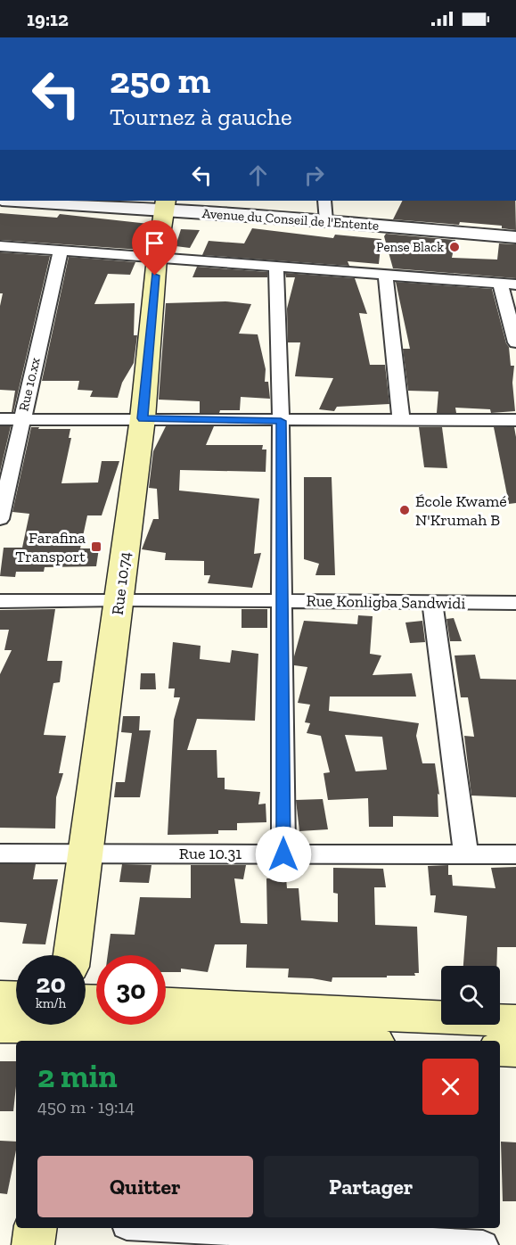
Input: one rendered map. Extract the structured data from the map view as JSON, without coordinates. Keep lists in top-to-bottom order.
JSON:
{
  "streets": {
    "main road": ["Rue 10.74"],
    "street": [
      "Avenue du Conseil de l'Entente",
      "Rue 10.xx",
      "Rue Konligba Sandwidi",
      "Rue 10.31"
    ]
  },
  "crossings": [
    ["Avenue du Conseil de l'Entente", "Rue 10.74"],
    ["Rue 10.74", "Rue Konligba Sandwidi"],
    ["Rue 10.74", "Rue 10.31"]
  ],
  "places": {
    "other": ["Pense Black", "École Kwamé N'Krumah B"],
    "transit": ["Farafina Transport"]
  },
  "page": {
    "status": "19:12",
    "turn": ["250 m", "Tournez à gauche"],
    "speed": "20 km/h",
    "limit": "30",
    "heading": ["2 min", "450 m · 19:14"],
    "buttons": ["Quitter", "Partager"]
  }
}
